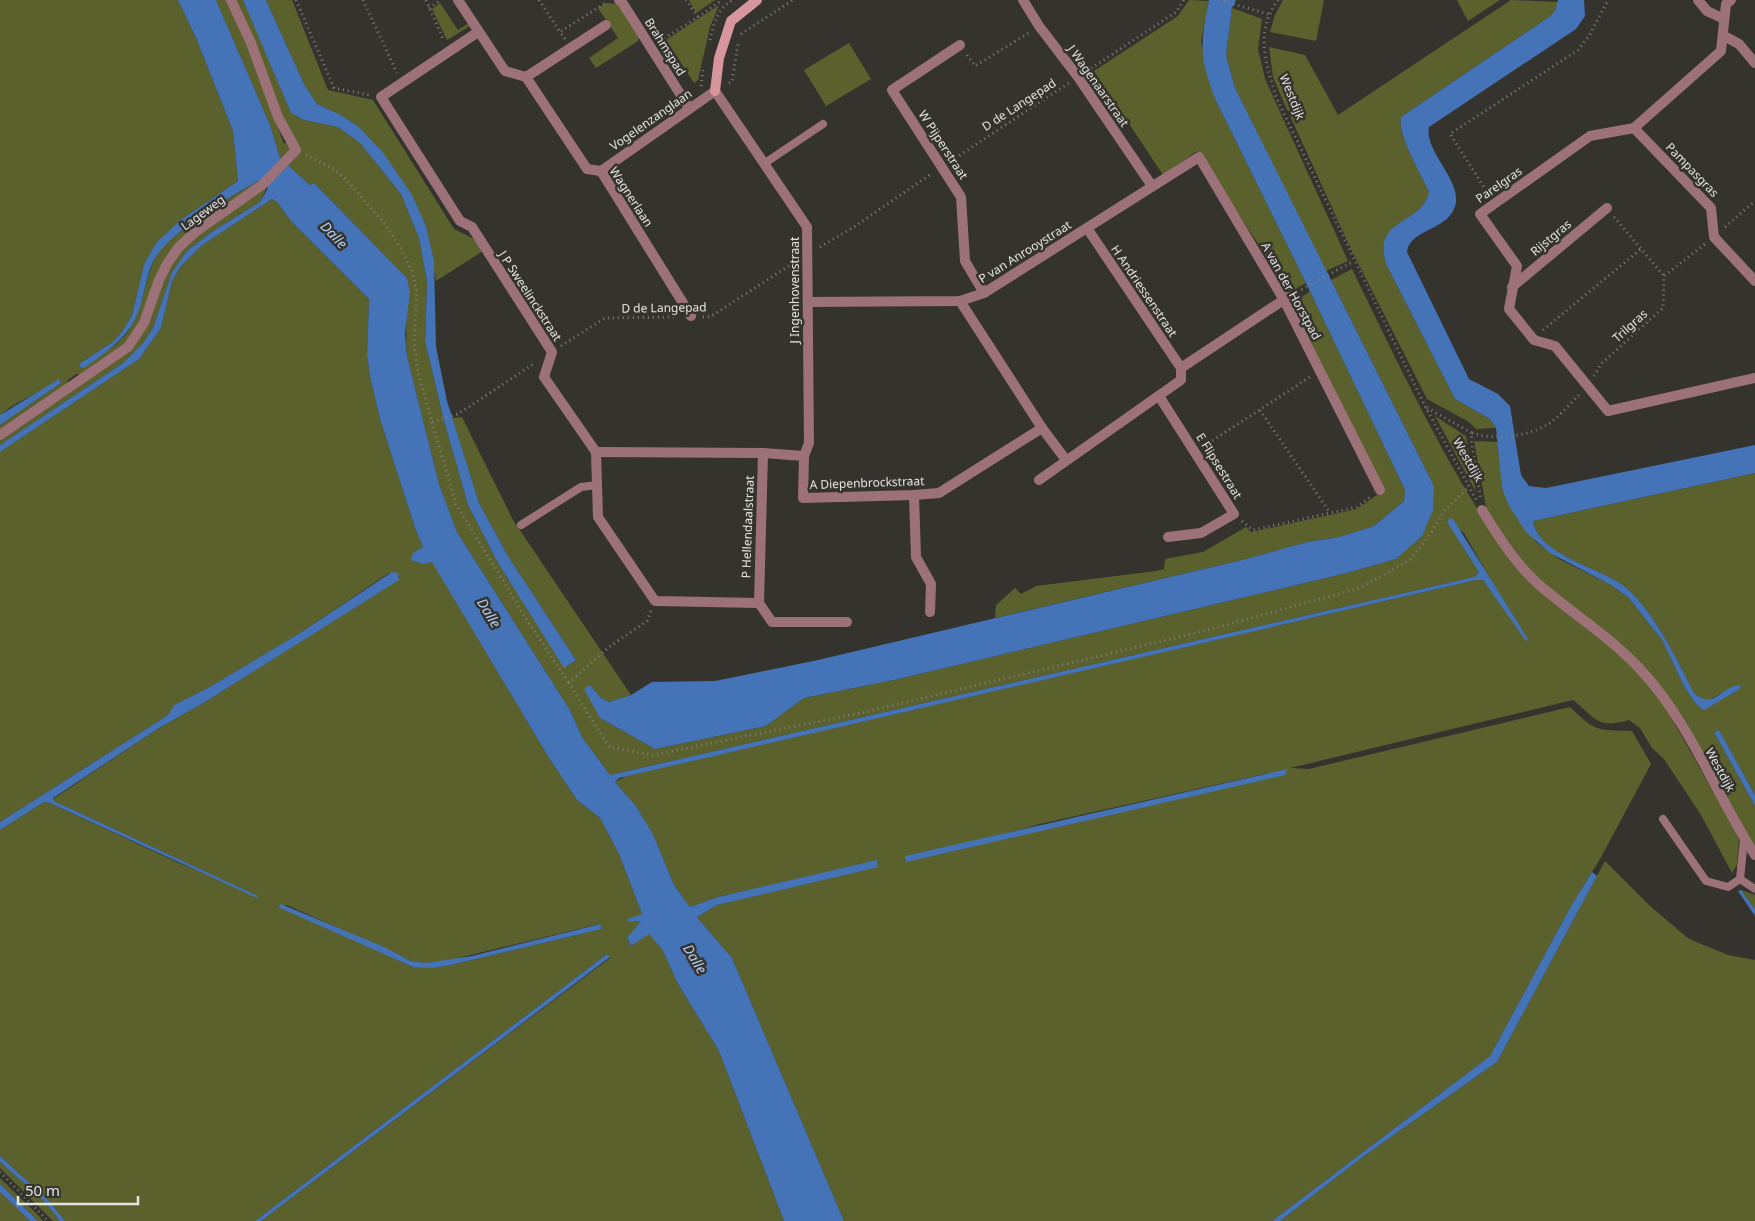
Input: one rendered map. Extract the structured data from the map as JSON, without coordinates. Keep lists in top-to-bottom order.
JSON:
{
  "streets": {
    "street": [
      "Brahmspad",
      "J Wagenaarstraat",
      "Westdijk",
      "Vogelenzanglaan",
      "W Pijperstraat",
      "Pampasgras",
      "Parelgras",
      "Wagnerlaan",
      "Lageweg",
      "Rijstgras",
      "P van Anrooystraat",
      "J Ingenhovenstraat",
      "H Andriessenstraat",
      "A van der Horstpad",
      "J P Sweelinckstraat",
      "E Flipsestraat",
      "A Diepenbrockstraat",
      "P Hellendaalstraat"
    ],
    "path": ["D de Langepad", "Trilgras"]
  },
  "crossings": [
    ["Brahmspad", "Vogelenzanglaan"],
    ["J Wagenaarstraat", "D de Langepad"],
    ["J Wagenaarstraat", "P van Anrooystraat"],
    ["J Wagenaarstraat", "A van der Horstpad"],
    ["D de Langepad", "W Pijperstraat"],
    ["D de Langepad", "Wagnerlaan"],
    ["D de Langepad", "J Ingenhovenstraat"],
    ["D de Langepad", "J P Sweelinckstraat"],
    ["Vogelenzanglaan", "Wagnerlaan"],
    ["Vogelenzanglaan", "J Ingenhovenstraat"],
    ["W Pijperstraat", "P van Anrooystraat"],
    ["Pampasgras", "Parelgras"],
    ["Parelgras", "Rijstgras"],
    ["P van Anrooystraat", "J Ingenhovenstraat"],
    ["P van Anrooystraat", "H Andriessenstraat"],
    ["P van Anrooystraat", "A van der Horstpad"],
    ["J Ingenhovenstraat", "A Diepenbrockstraat"]
  ],
  "water": ["Dalle"],
  "scale_bar": "50 m"
}
